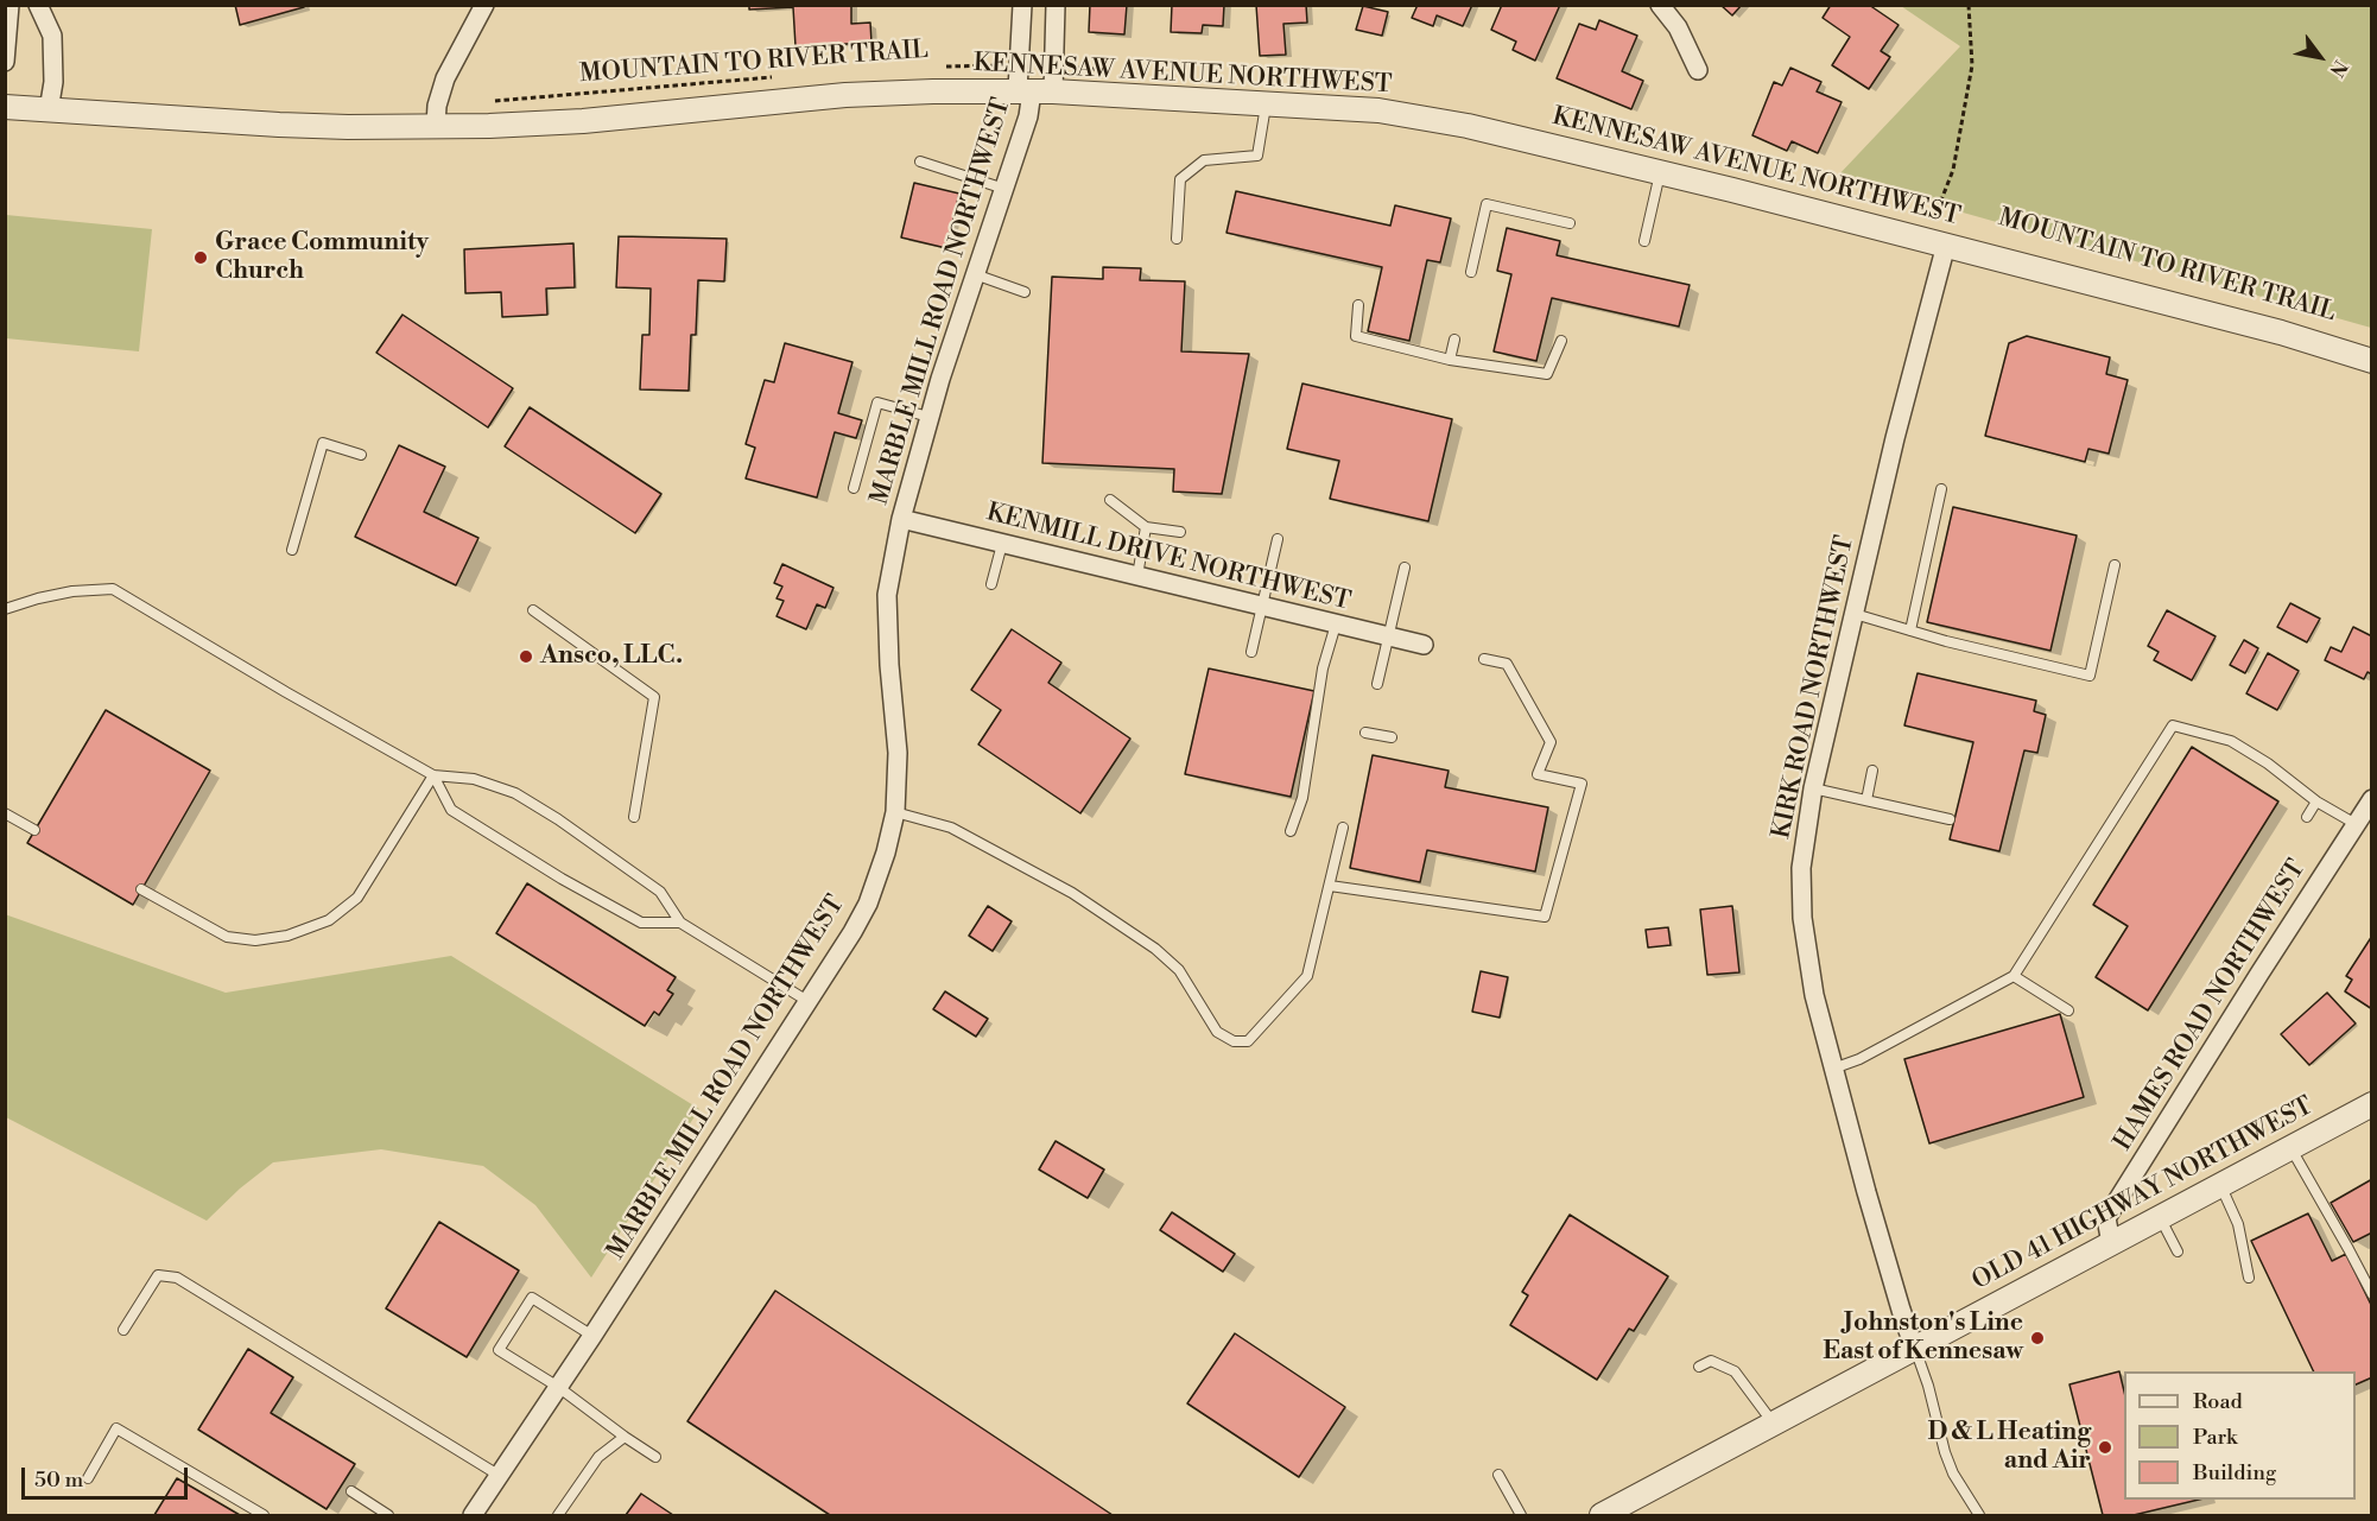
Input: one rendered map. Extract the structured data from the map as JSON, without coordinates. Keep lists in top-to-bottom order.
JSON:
{
  "streets": {
    "street": [
      "KENNESAW AVENUE NORTHWEST",
      "MARBLE MILL ROAD NORTHWEST",
      "KENMILL DRIVE NORTHWEST",
      "KIRK ROAD NORTHWEST",
      "HAMES ROAD NORTHWEST",
      "OLD 41 HIGHWAY NORTHWEST"
    ],
    "path": ["MOUNTAIN TO RIVER TRAIL"]
  },
  "crossings": [
    ["KENNESAW AVENUE NORTHWEST", "MARBLE MILL ROAD NORTHWEST"],
    ["KENNESAW AVENUE NORTHWEST", "KIRK ROAD NORTHWEST"],
    ["MARBLE MILL ROAD NORTHWEST", "KENMILL DRIVE NORTHWEST"],
    ["KIRK ROAD NORTHWEST", "OLD 41 HIGHWAY NORTHWEST"],
    ["HAMES ROAD NORTHWEST", "OLD 41 HIGHWAY NORTHWEST"]
  ],
  "places": [
    "Grace Community Church",
    "Ansco, LLC.",
    "Johnston's Line East of Kennesaw",
    "D & L Heating and Air"
  ],
  "legend": ["Road", "Park", "Building"],
  "scale_bar": "50 m",
  "north": "bottom right"
}
